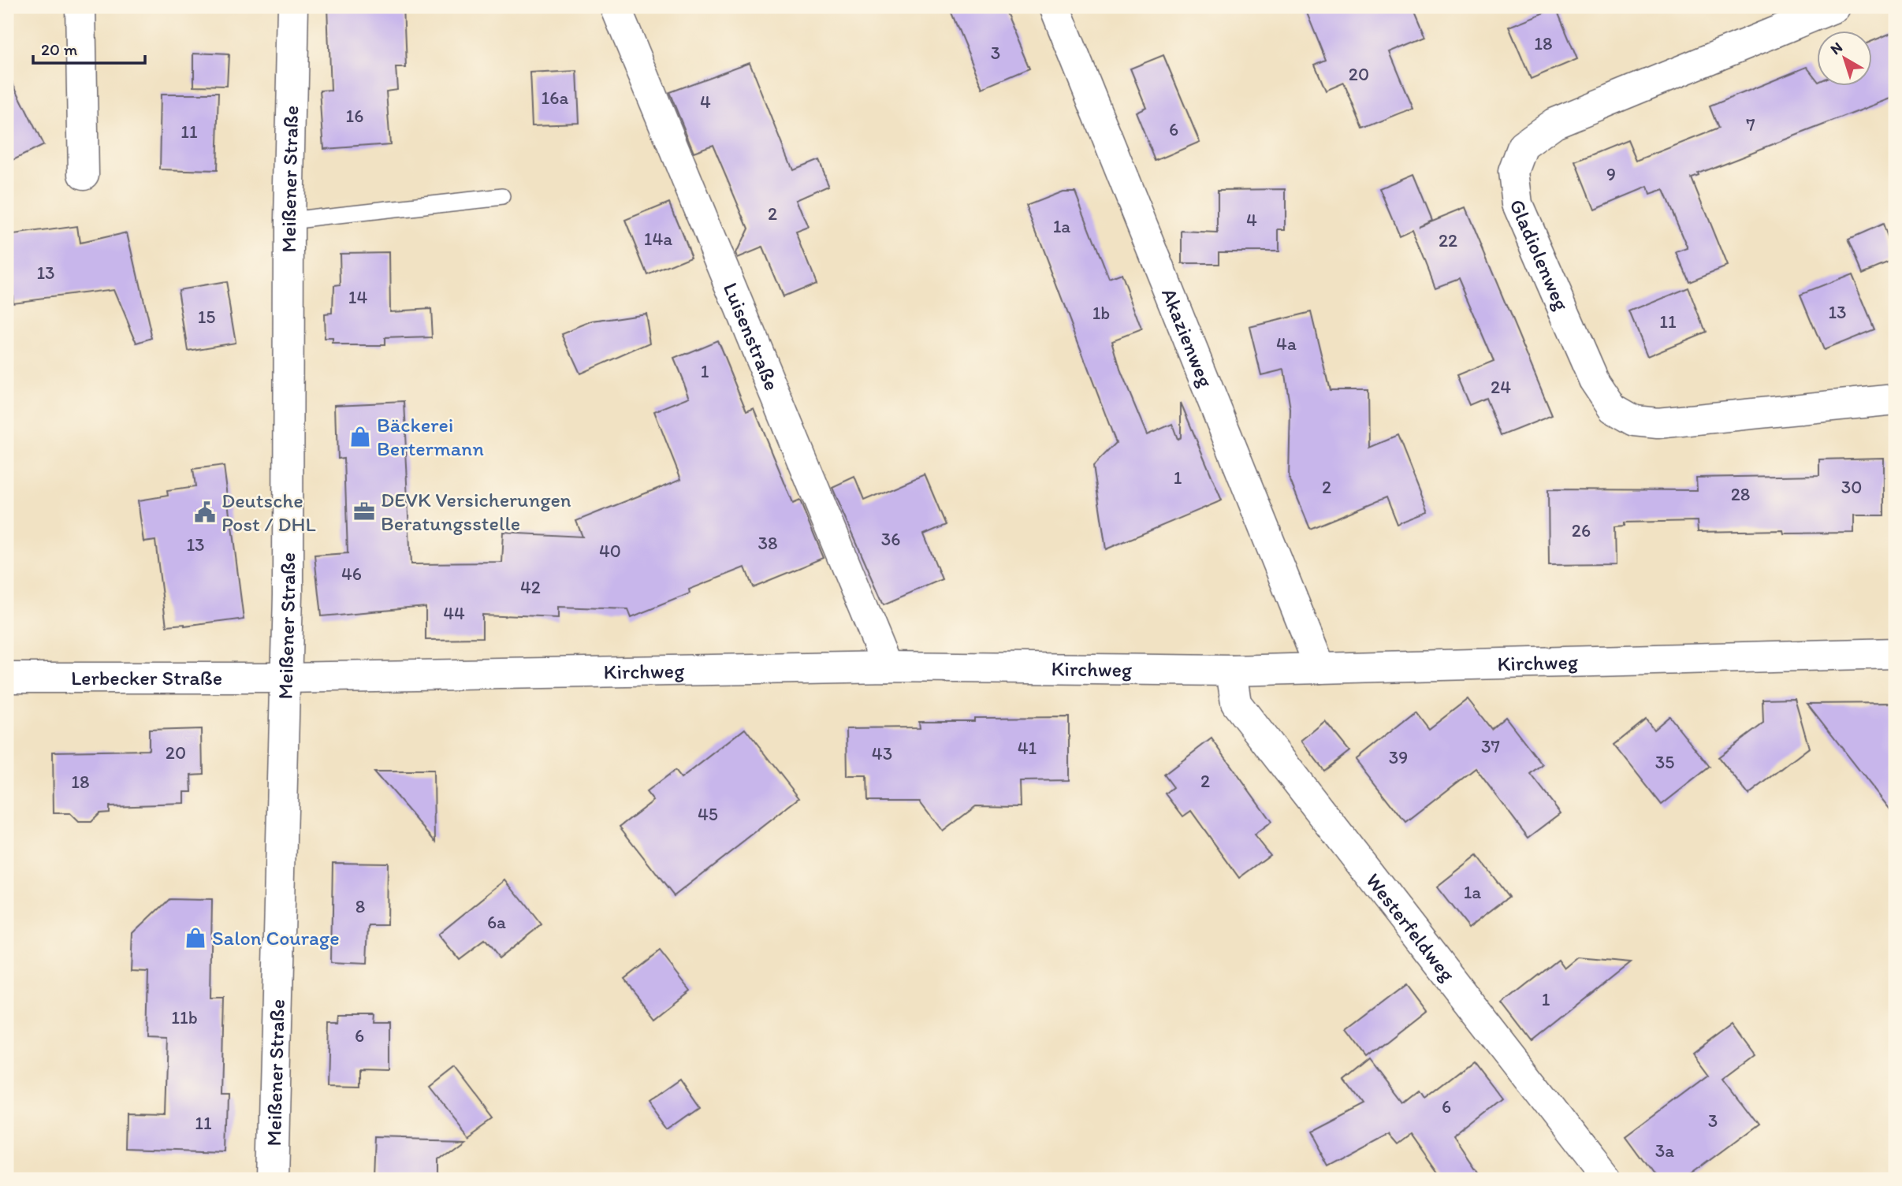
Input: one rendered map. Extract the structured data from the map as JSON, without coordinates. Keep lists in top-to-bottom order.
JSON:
{
  "streets": {
    "street": [
      "Meißener Straße",
      "Gladiolenweg",
      "Luisenstraße",
      "Akazienweg",
      "Kirchweg",
      "Lerbecker Straße",
      "Westerfeldweg"
    ]
  },
  "crossings": [
    ["Meißener Straße", "Kirchweg"],
    ["Meißener Straße", "Lerbecker Straße"],
    ["Luisenstraße", "Kirchweg"],
    ["Akazienweg", "Kirchweg"],
    ["Kirchweg", "Lerbecker Straße"],
    ["Kirchweg", "Westerfeldweg"]
  ],
  "places": {
    "shop": ["Bäckerei Bertermann", "Salon Courage"],
    "office": ["DEVK Versicherungen Beratungsstelle"],
    "public building": ["Deutsche Post / DHL"]
  },
  "house_numbers": [
    "18",
    "3",
    "20",
    "16a",
    "4",
    "16",
    "7",
    "6",
    "11",
    "9",
    "2",
    "4",
    "1a",
    "14a",
    "22",
    "13",
    "14",
    "13",
    "1b",
    "15",
    "11",
    "4a",
    "1",
    "24",
    "1",
    "2",
    "30",
    "28",
    "26",
    "36",
    "38",
    "13",
    "40",
    "46",
    "42",
    "44",
    "37",
    "41",
    "20",
    "43",
    "39",
    "35",
    "2",
    "18",
    "45",
    "1a",
    "8",
    "6a",
    "1",
    "11b",
    "6",
    "6",
    "3",
    "11",
    "3a"
  ],
  "scale_bar": "20 m",
  "north": "top left"
}
